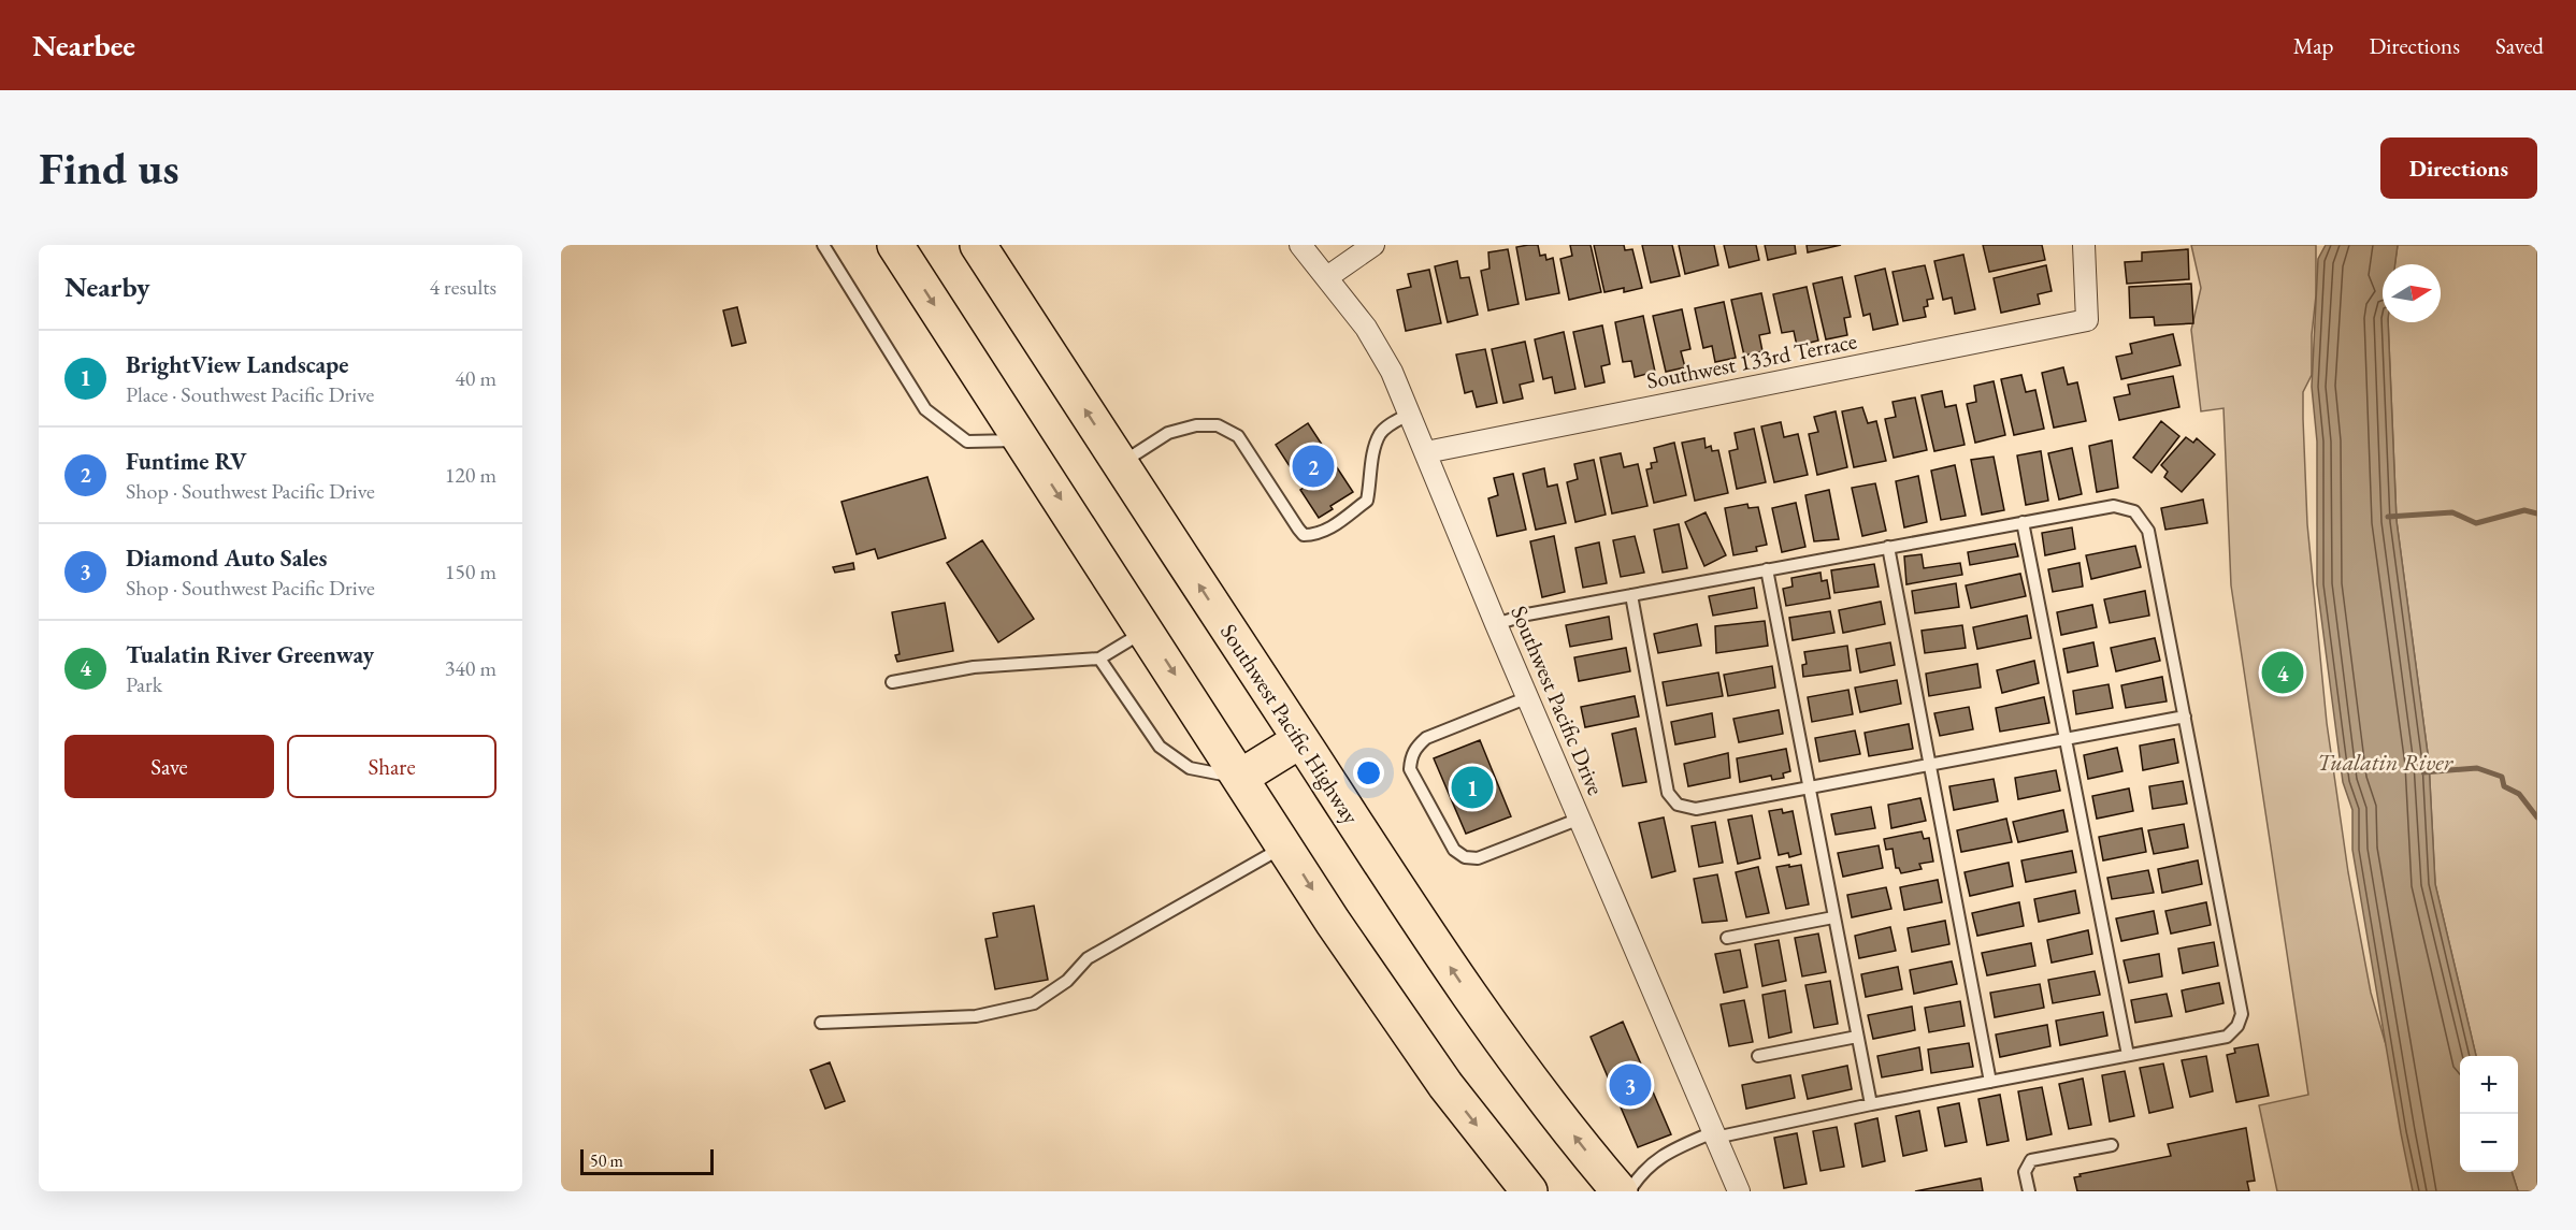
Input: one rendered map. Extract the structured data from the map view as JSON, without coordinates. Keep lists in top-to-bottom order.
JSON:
{
  "streets": {
    "highway": ["Southwest Pacific Highway"],
    "street": ["Southwest 133rd Terrace", "Southwest Pacific Drive"]
  },
  "crossings": [
    ["Southwest 133rd Terrace", "Southwest Pacific Drive"]
  ],
  "water": ["Tualatin River"],
  "scale_bar": "50 m",
  "north": "right",
  "page": {
    "header": "Nearbee",
    "nav": ["Map", "Directions", "Saved"],
    "buttons": [
      "Directions",
      ["Save", "Share"]
    ],
    "title": "Find us",
    "heading": ["Nearby", "4 results"],
    "list": [
      {
        "mark": "1",
        "name": "BrightView Landscape",
        "note": "Place · Southwest Pacific Drive",
        "value": "40 m"
      },
      {
        "mark": "2",
        "name": "Funtime RV",
        "note": "Shop · Southwest Pacific Drive",
        "value": "120 m"
      },
      {
        "mark": "3",
        "name": "Diamond Auto Sales",
        "note": "Shop · Southwest Pacific Drive",
        "value": "150 m"
      },
      {
        "mark": "4",
        "name": "Tualatin River Greenway",
        "note": "Park",
        "value": "340 m"
      }
    ],
    "pins": [
      "2",
      "4",
      "1",
      "3"
    ],
    "map_buttons": ["+", "−"],
    "scale": "50 m"
  }
}
